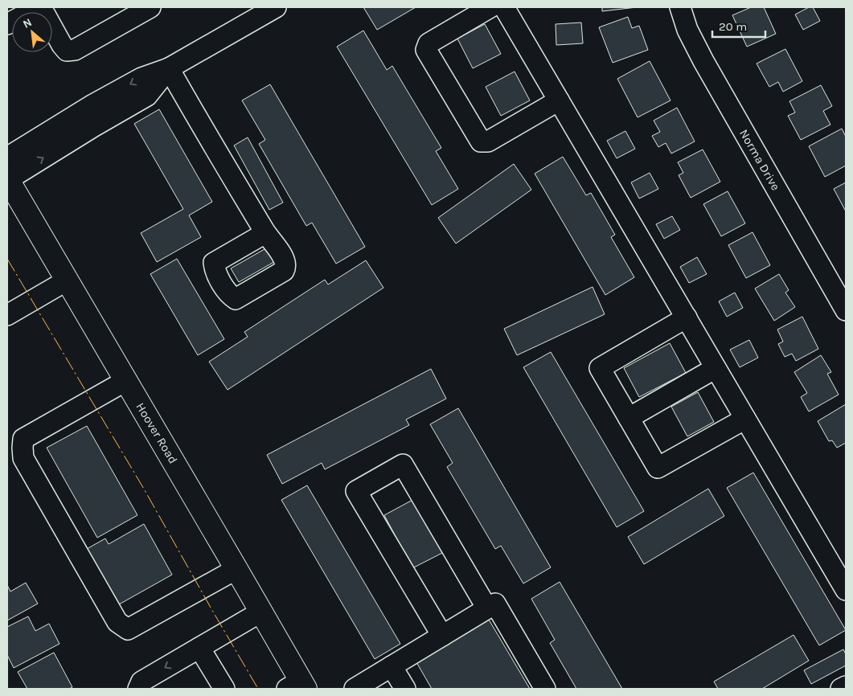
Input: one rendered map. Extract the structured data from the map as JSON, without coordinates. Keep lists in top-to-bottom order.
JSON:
{
  "streets": {
    "main road": ["Hoover Road"],
    "street": ["Norma Drive"]
  },
  "scale_bar": "20 m",
  "north": "top left"
}
